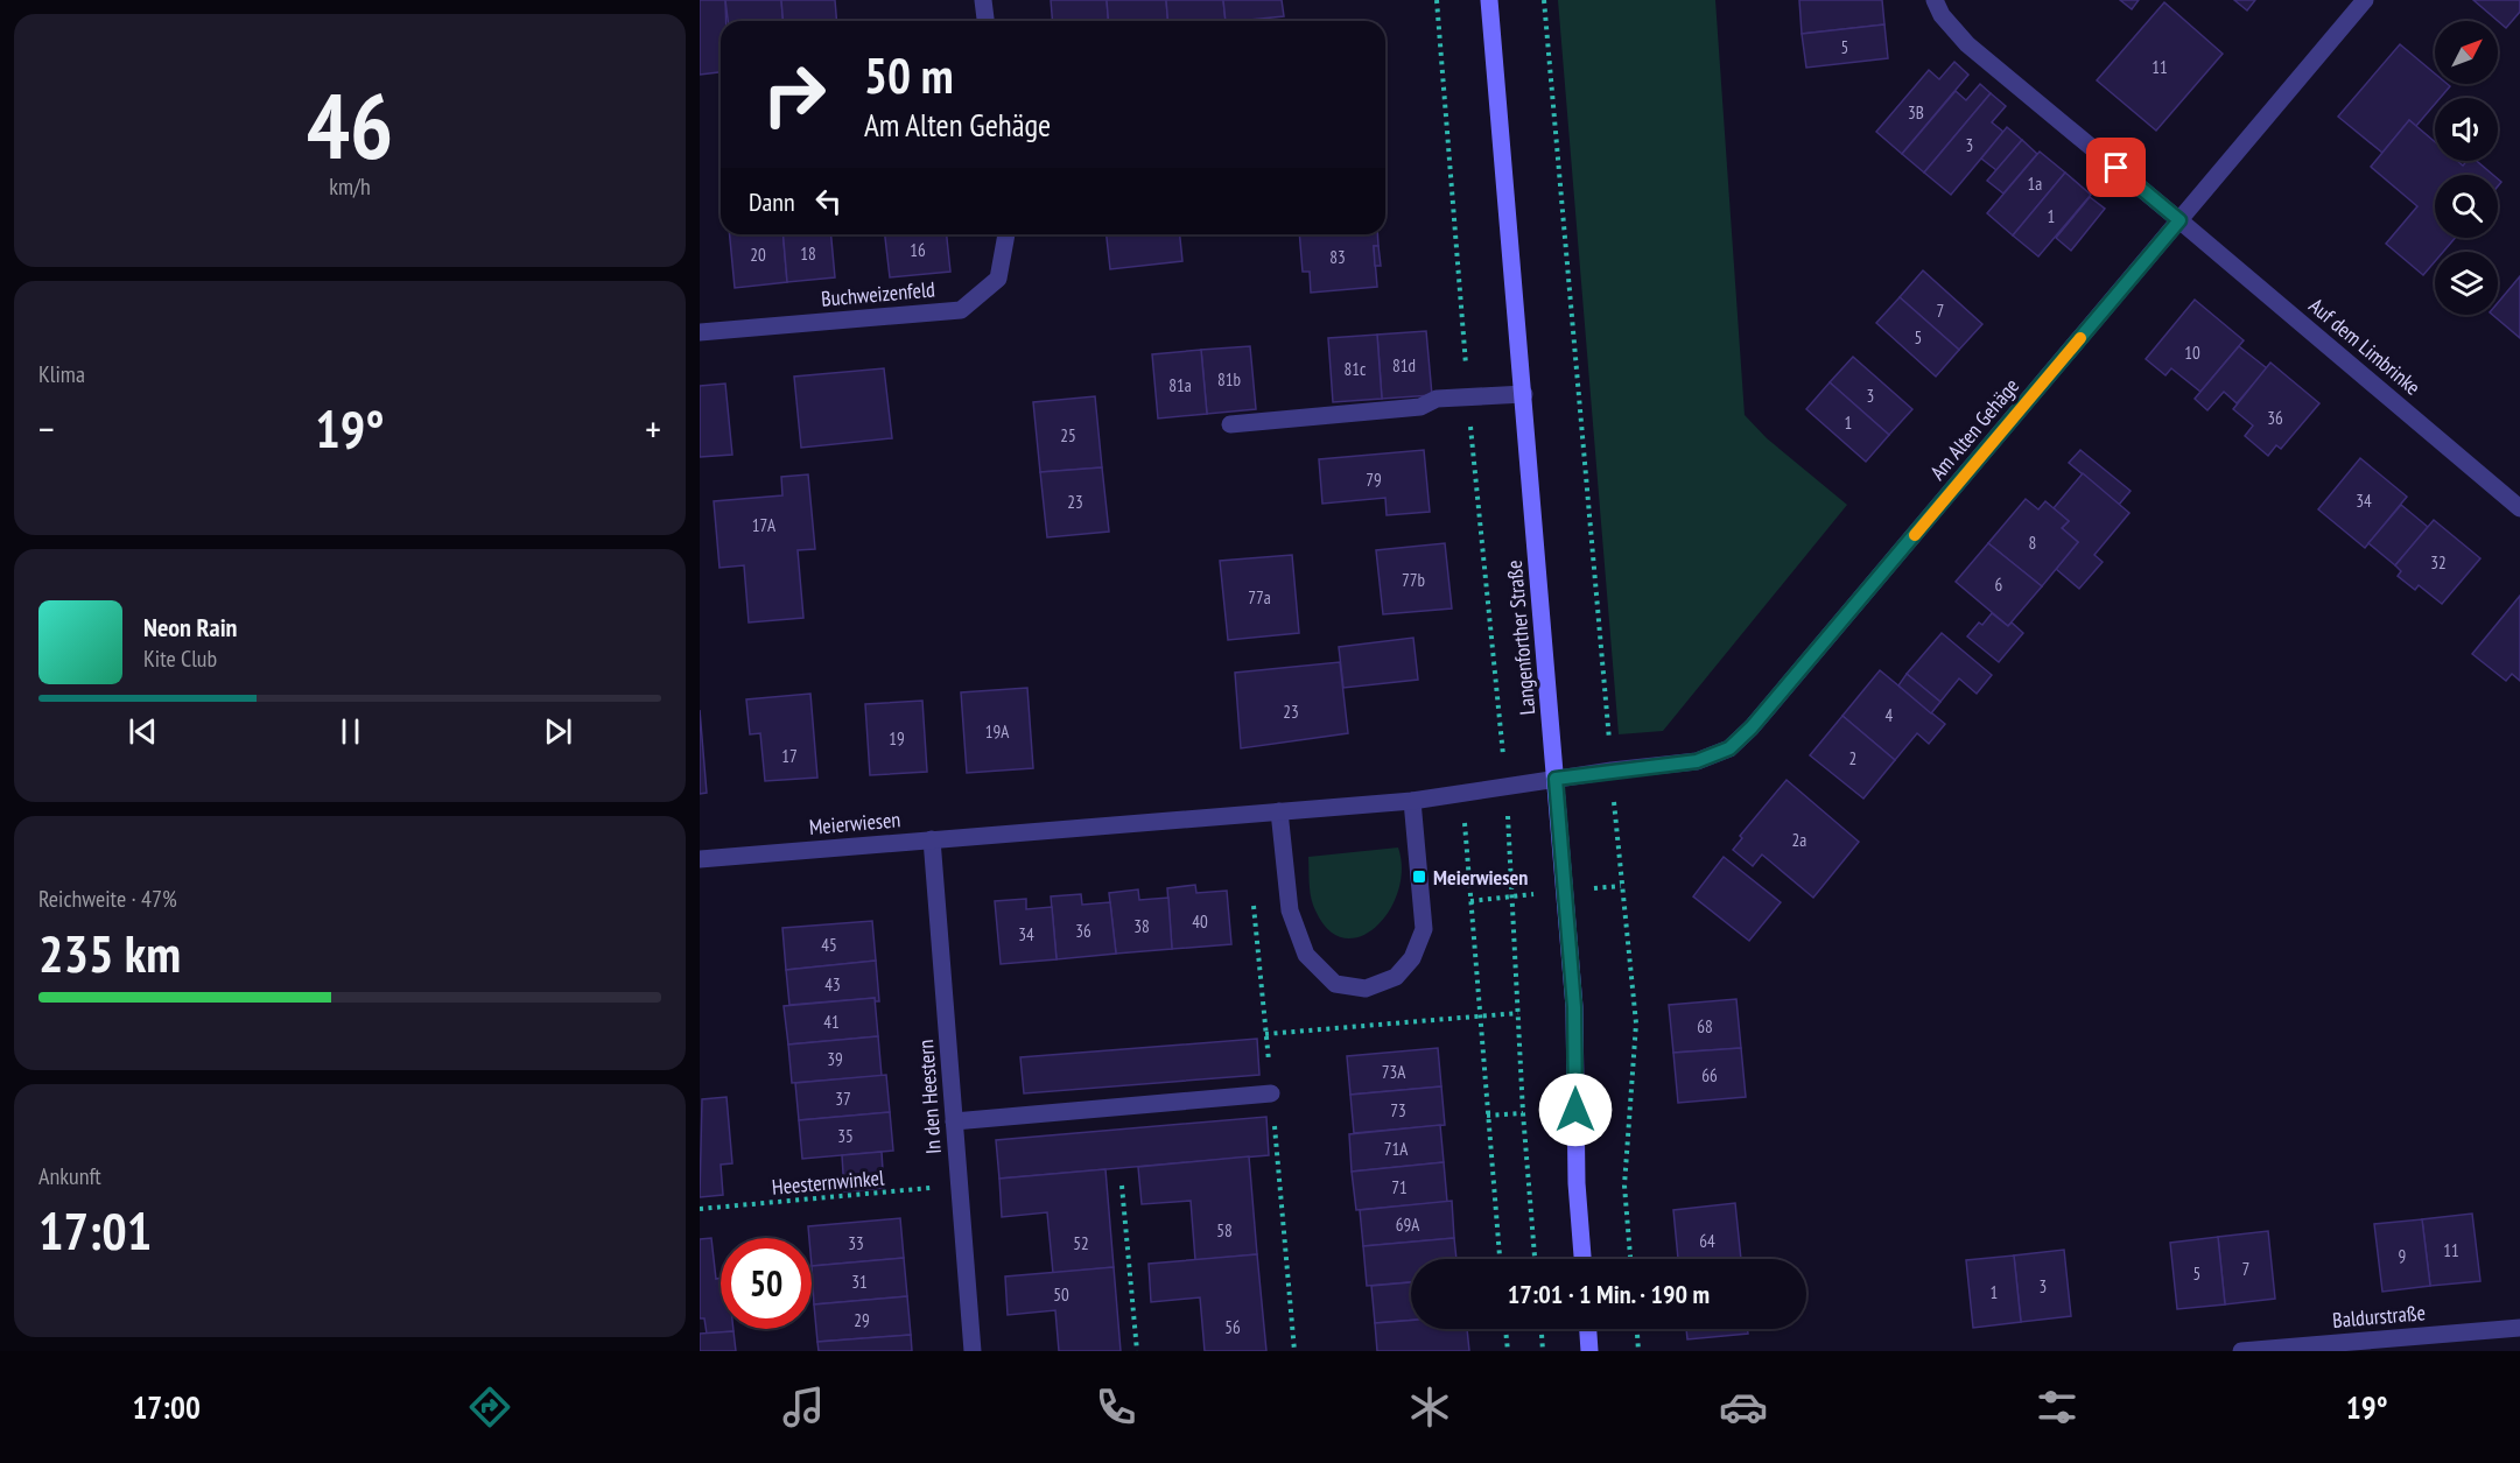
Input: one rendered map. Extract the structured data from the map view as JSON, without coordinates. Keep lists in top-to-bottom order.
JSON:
{
  "streets": {
    "main road": ["Langenforther Straße"],
    "street": [
      "Buchweizenfeld",
      "Auf dem Limbrinke",
      "Am Alten Gehäge",
      "Meierwiesen",
      "In den Heestern",
      "Baldurstraße"
    ],
    "path": ["Heesternwinkel"]
  },
  "crossings": [
    ["Auf dem Limbrinke", "Am Alten Gehäge"],
    ["Am Alten Gehäge", "Langenforther Straße"],
    ["Am Alten Gehäge", "Meierwiesen"],
    ["Langenforther Straße", "Meierwiesen"],
    ["Meierwiesen", "In den Heestern"],
    ["In den Heestern", "Heesternwinkel"]
  ],
  "places": {
    "transit": ["Meierwiesen"]
  },
  "house_numbers": [
    "5",
    "11",
    "3B",
    "3",
    "1a",
    "1",
    "16",
    "18",
    "20",
    "83",
    "7",
    "5",
    "10",
    "81d",
    "81c",
    "81b",
    "81a",
    "3",
    "36",
    "1",
    "25",
    "79",
    "34",
    "23",
    "17A",
    "8",
    "32",
    "77b",
    "6",
    "77a",
    "23",
    "4",
    "19A",
    "19",
    "17",
    "2",
    "2a",
    "40",
    "38",
    "36",
    "34",
    "45",
    "43",
    "41",
    "68",
    "39",
    "73A",
    "66",
    "37",
    "73",
    "35",
    "71A",
    "71",
    "69A",
    "58",
    "64",
    "33",
    "52",
    "11",
    "9",
    "7",
    "5",
    "31",
    "3",
    "1",
    "50",
    "29",
    "56"
  ],
  "north": "top right",
  "page": {
    "tile": [
      ["46", "km/h"],
      "Klima",
      ["Reichweite · 47%", "235 km"],
      ["Ankunft", "17:01"]
    ],
    "turn": ["50 m", "Am Alten Gehäge"],
    "then": "Dann",
    "heat": ["−", "19°", "+"],
    "song": ["Neon Rain", "Kite Club"],
    "limit": "50",
    "trip": "17:01 · 1 Min. · 190 m",
    "tabs": ["17:00", "19°"]
  }
}
